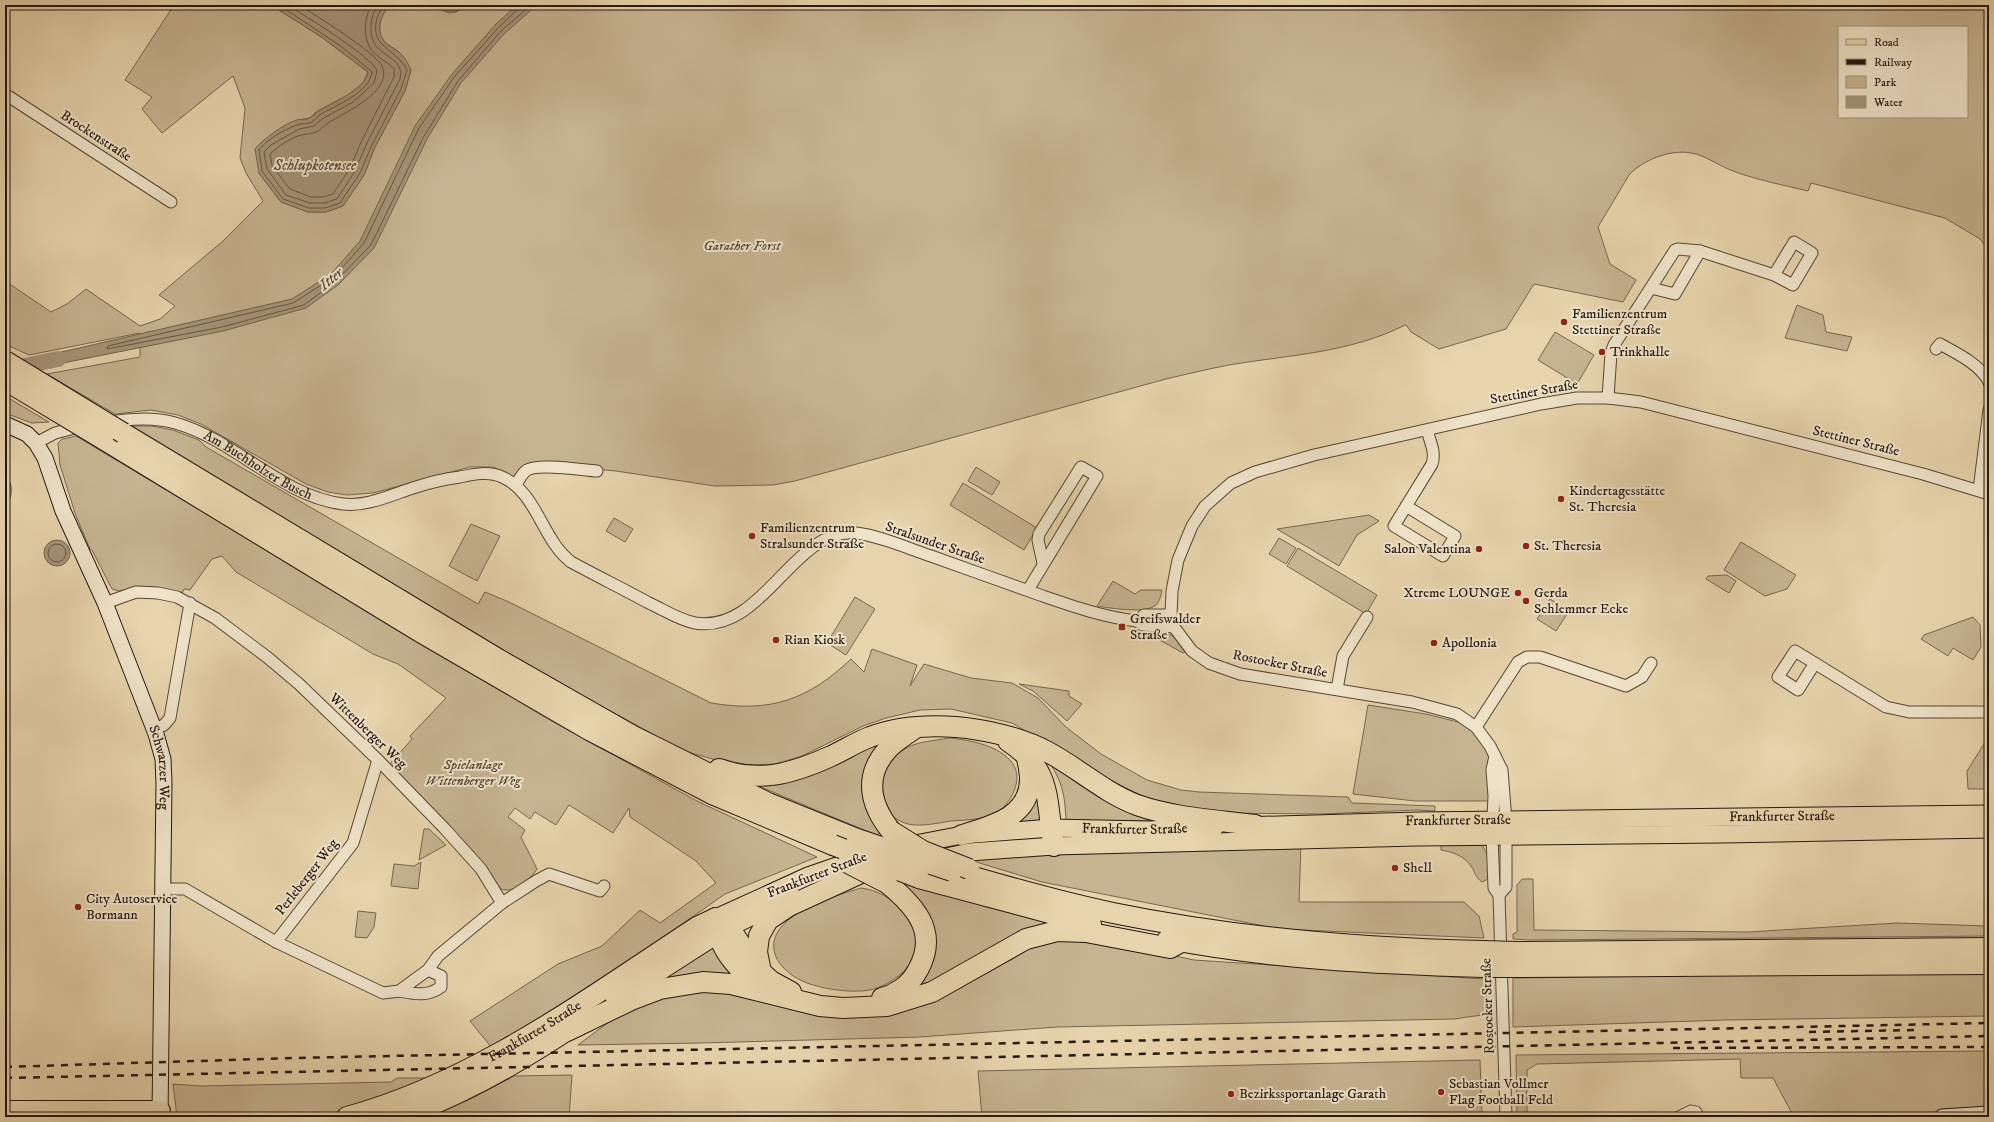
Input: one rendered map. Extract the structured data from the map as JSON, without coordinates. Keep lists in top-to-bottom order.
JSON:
{
  "streets": {
    "highway": ["Frankfurter Straße"],
    "main road": ["Schwarzer Weg"],
    "street": [
      "Brockenstraße",
      "Stettiner Straße",
      "Am Buchholzer Busch",
      "Stralsunder Straße",
      "Rostocker Straße",
      "Wittenberger Weg",
      "Perleberger Weg"
    ]
  },
  "crossings": [
    ["Stettiner Straße", "Stralsunder Straße"],
    ["Stettiner Straße", "Rostocker Straße"],
    ["Am Buchholzer Busch", "Stralsunder Straße"],
    ["Am Buchholzer Busch", "Schwarzer Weg"],
    ["Stralsunder Straße", "Rostocker Straße"],
    ["Rostocker Straße", "Frankfurter Straße"],
    ["Wittenberger Weg", "Schwarzer Weg"],
    ["Wittenberger Weg", "Perleberger Weg"]
  ],
  "water": ["Schlupkotensee", "Itter"],
  "parks": ["Garather Forst", "Spielanlage Wittenberger Weg"],
  "places": {
    "other": [
      "Familienzentrum Stettiner Straße",
      "Trinkhalle",
      "Kindertagesstätte St. Theresia",
      "Familienzentrum Stralsunder Straße",
      "St. Theresia",
      "Salon Valentina",
      "Xtreme LOUNGE",
      "Gerda Schlemmer Ecke",
      "Rian Kiosk",
      "Apollonia",
      "Shell",
      "City Autoservice Bormann",
      "Sebastian Vollmer Flag Football Feld",
      "Bezirkssportanlage Garath"
    ],
    "transit": ["Greifswalder Straße"]
  },
  "legend": [
    "Road",
    "Railway",
    "Park",
    "Water"
  ]
}
